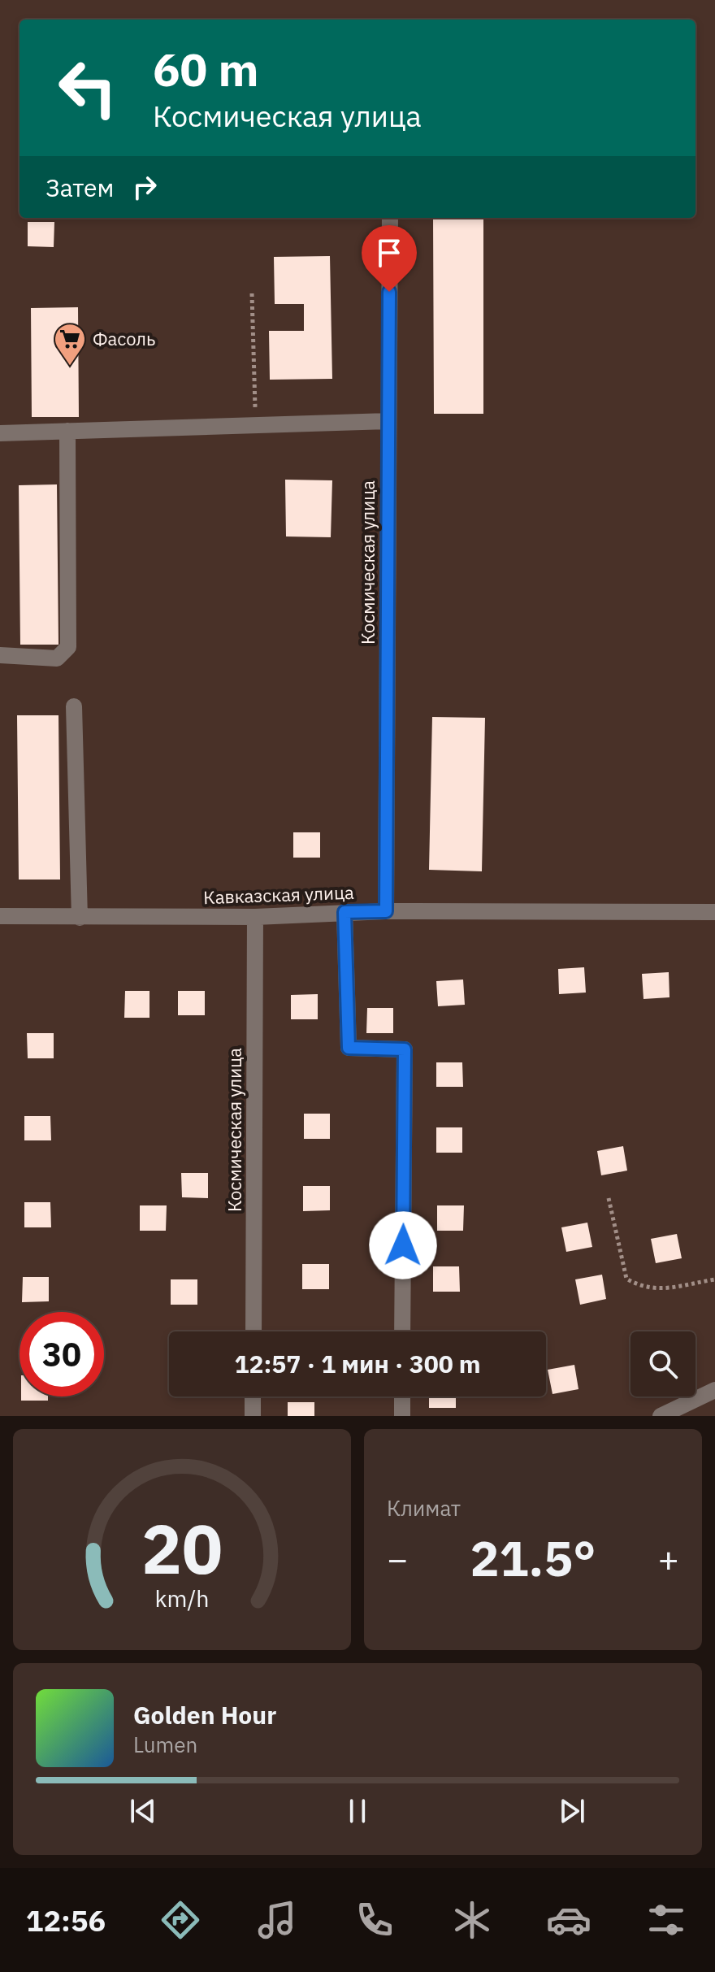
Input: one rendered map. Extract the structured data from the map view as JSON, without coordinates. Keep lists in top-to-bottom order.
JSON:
{
  "streets": {
    "street": ["Космическая улица", "Кавказская улица"]
  },
  "crossings": [
    ["Космическая улица", "Кавказская улица"]
  ],
  "places": {
    "supermarket": ["Фасоль"]
  },
  "page": {
    "turn": ["60 m", "Космическая улица"],
    "then": "Затем",
    "limit": "30",
    "trip": "12:57 · 1 мин · 300 m",
    "tile": "Климат",
    "heat": ["−", "21.5°", "+"],
    "song": ["Golden Hour", "Lumen"],
    "tabs": "12:56",
    "gauge": ["20", "km/h"]
  }
}
